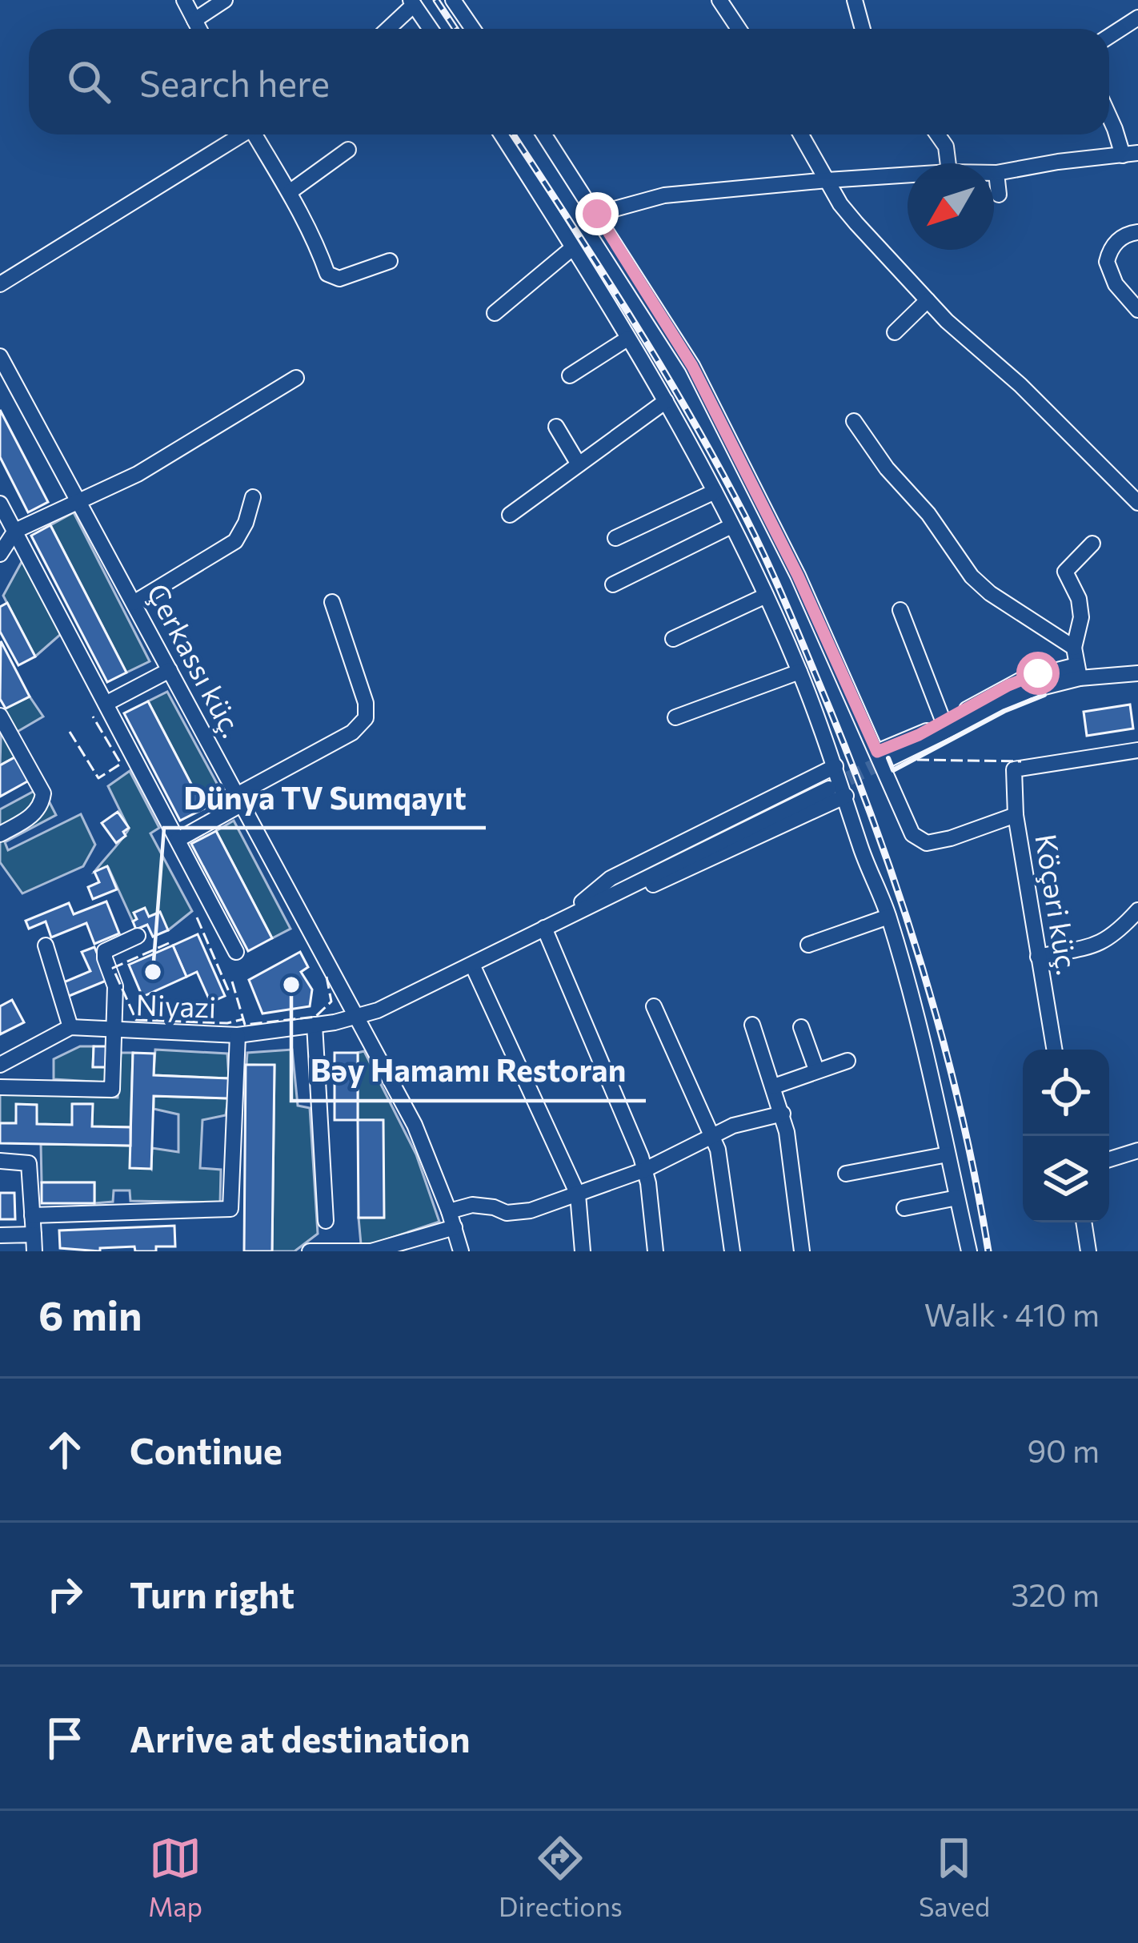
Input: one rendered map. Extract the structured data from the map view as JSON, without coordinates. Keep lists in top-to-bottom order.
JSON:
{
  "streets": {
    "street": ["Çerkassı küç.", "Köçəri küç.", "Niyazi"]
  },
  "crossings": [
    ["Çerkassı küç.", "Niyazi"]
  ],
  "places": ["Dünya TV Sumqayıt", "Bәy Hamamı Restoran"],
  "north": "bottom left",
  "page": {
    "search": "Search here",
    "heading": ["6 min", "Walk · 410 m"],
    "list": [
      ["Continue", "90 m"],
      ["Turn right", "320 m"],
      "Arrive at destination"
    ],
    "nav": ["Map", "Directions", "Saved"]
  }
}
